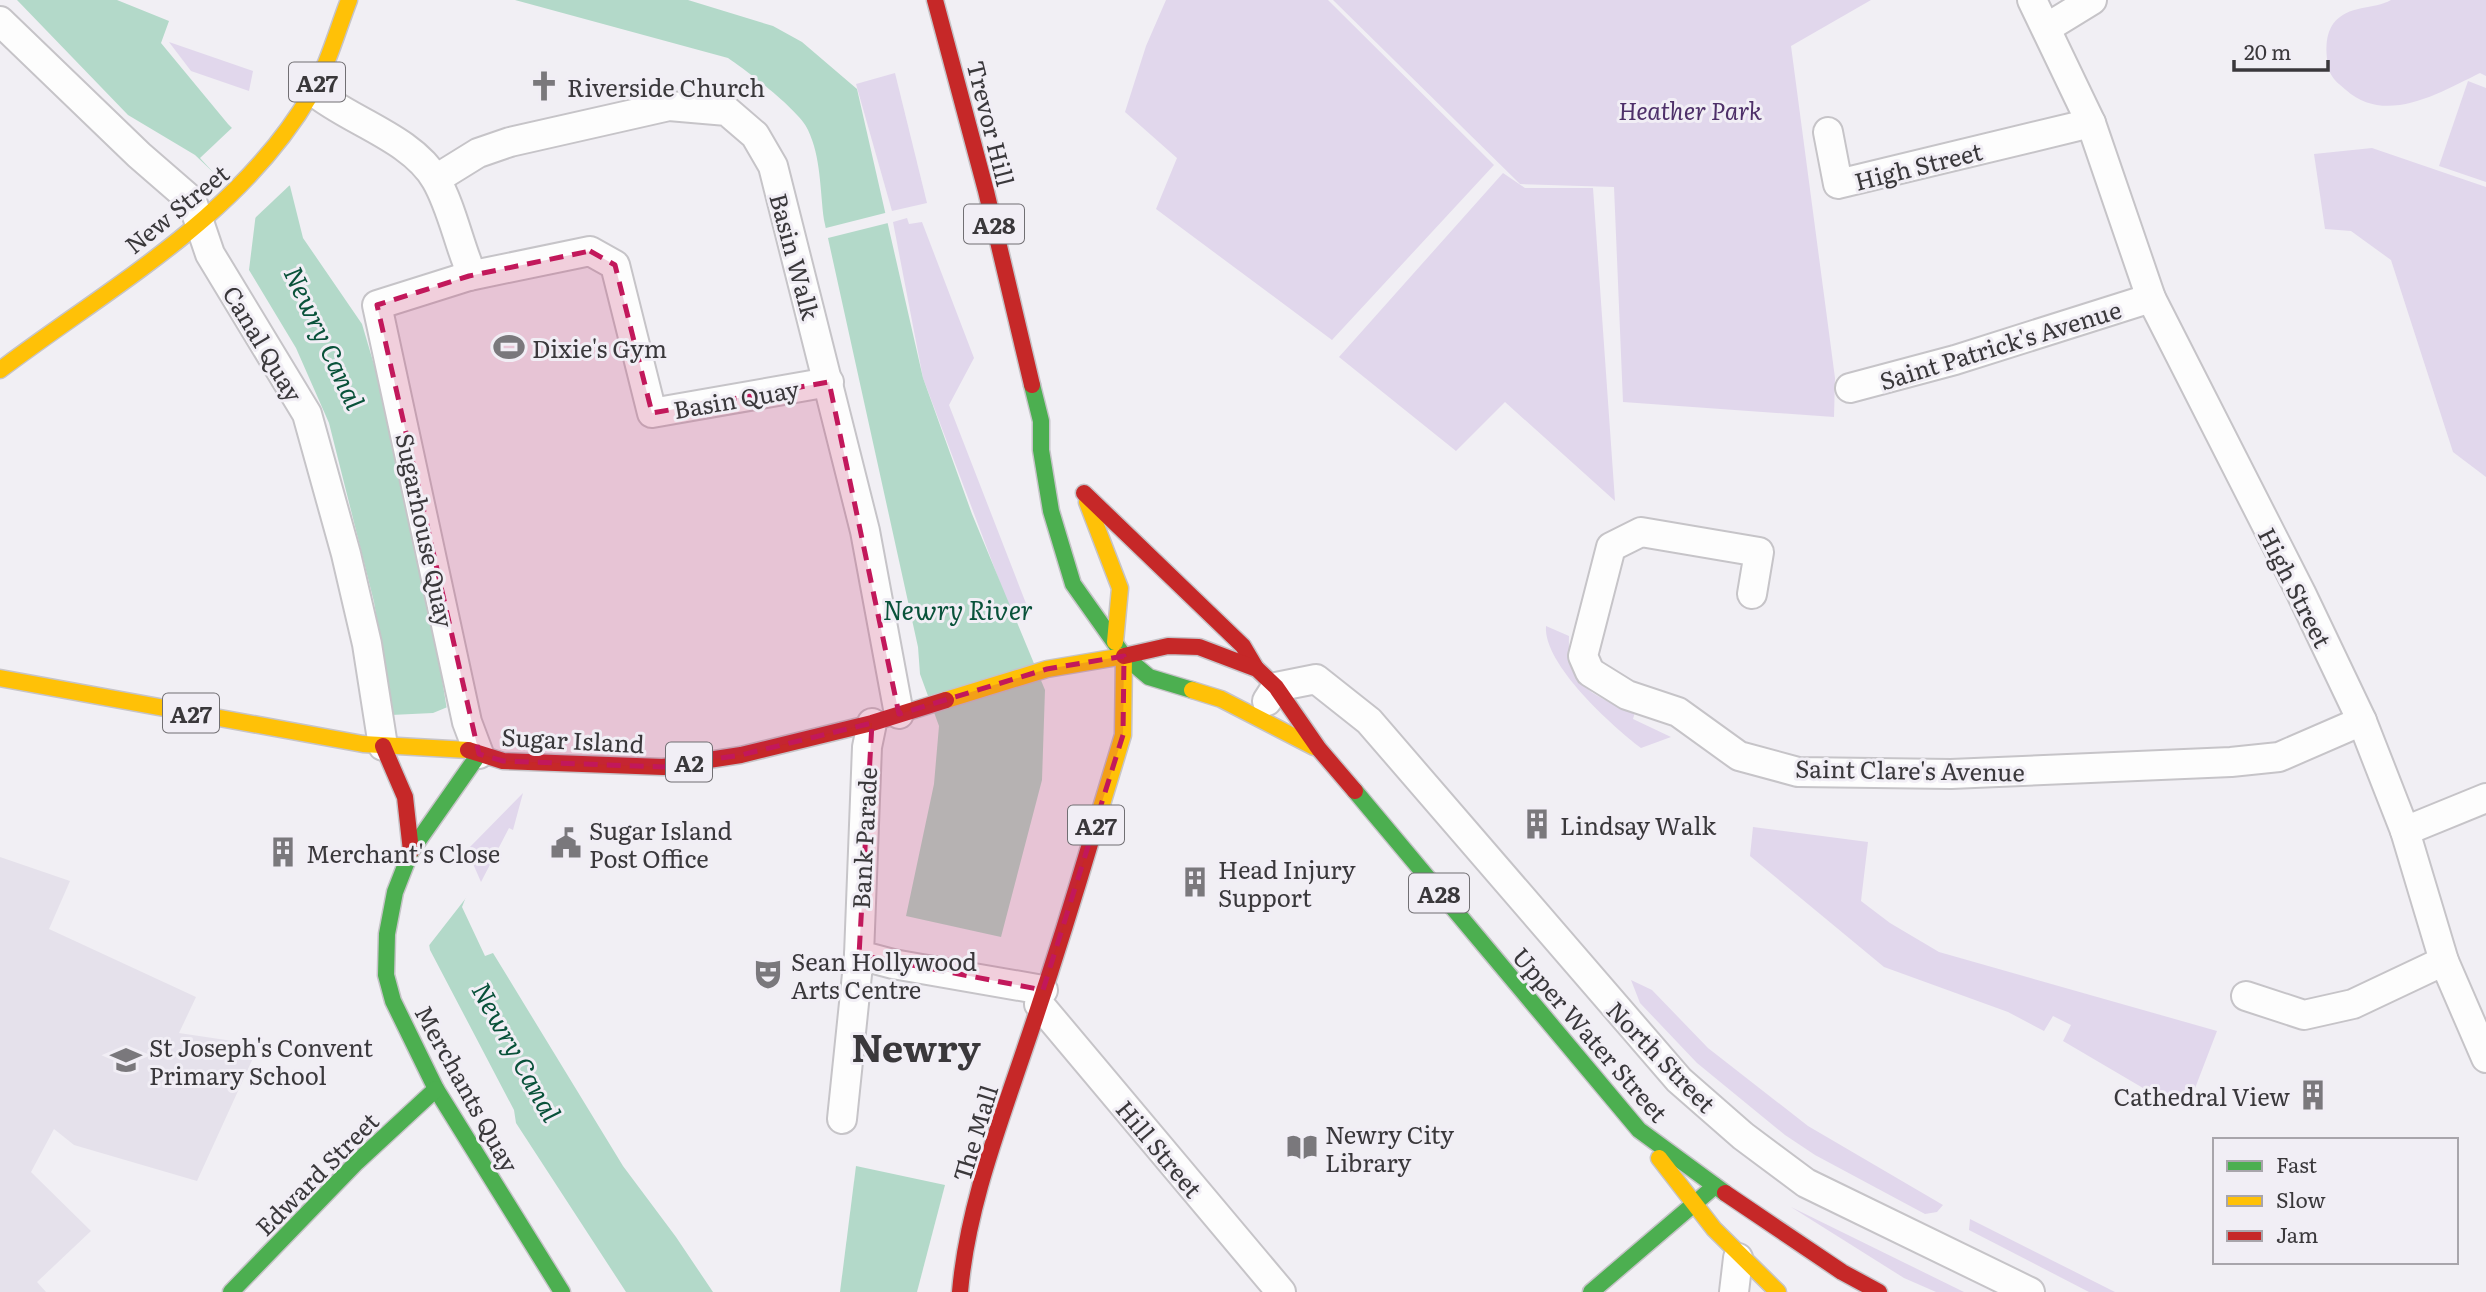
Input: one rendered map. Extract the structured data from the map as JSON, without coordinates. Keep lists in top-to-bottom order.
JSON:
{
  "streets": {
    "main road": [
      "A27",
      "Trevor Hill",
      "New Street",
      "A28",
      "Sugar Island",
      "A2",
      "Upper Water Street",
      "Merchants Quay",
      "The Mall",
      "Edward Street"
    ],
    "street": [
      "High Street",
      "Basin Walk",
      "Canal Quay",
      "Saint Patrick's Avenue",
      "Basin Quay",
      "Sugarhouse Quay",
      "Saint Clare's Avenue",
      "Bank Parade",
      "North Street",
      "Hill Street"
    ]
  },
  "crossings": [
    ["A27", "Trevor Hill"],
    ["A27", "A28"],
    ["A27", "Canal Quay"],
    ["A27", "Sugar Island"],
    ["A27", "A2"],
    ["A27", "Upper Water Street"],
    ["A27", "Merchants Quay"],
    ["A27", "The Mall"],
    ["A27", "Hill Street"],
    ["Trevor Hill", "A28"],
    ["Trevor Hill", "A2"],
    ["Trevor Hill", "Upper Water Street"],
    ["High Street", "Saint Patrick's Avenue"],
    ["High Street", "Saint Clare's Avenue"],
    ["New Street", "Canal Quay"],
    ["A28", "A2"],
    ["A28", "Upper Water Street"],
    ["A28", "North Street"],
    ["Basin Walk", "Basin Quay"],
    ["Basin Walk", "Sugar Island"],
    ["Basin Walk", "A2"],
    ["Canal Quay", "Sugar Island"],
    ["Canal Quay", "Merchants Quay"],
    ["Basin Quay", "Sugarhouse Quay"],
    ["Sugarhouse Quay", "Sugar Island"],
    ["Sugarhouse Quay", "Merchants Quay"],
    ["Sugar Island", "A2"],
    ["Sugar Island", "Bank Parade"],
    ["Sugar Island", "Merchants Quay"],
    ["A2", "Upper Water Street"],
    ["Upper Water Street", "North Street"],
    ["Merchants Quay", "Edward Street"],
    ["The Mall", "Hill Street"]
  ],
  "districts": ["Newry"],
  "water": ["Newry Canal", "Newry River"],
  "parks": ["Heather Park"],
  "places": {
    "church": ["Riverside Church"],
    "sports": ["Dixie's Gym"],
    "building": [
      "Lindsay Walk",
      "Merchant's Close",
      "Head Injury Support",
      "Cathedral View"
    ],
    "public building": ["Sugar Island Post Office"],
    "theatre": ["Sean Hollywood Arts Centre"],
    "school or university": ["St Joseph's Convent Primary School"],
    "library": ["Newry City Library"]
  },
  "legend": ["Fast", "Slow", "Jam"],
  "scale_bar": "20 m"
}
